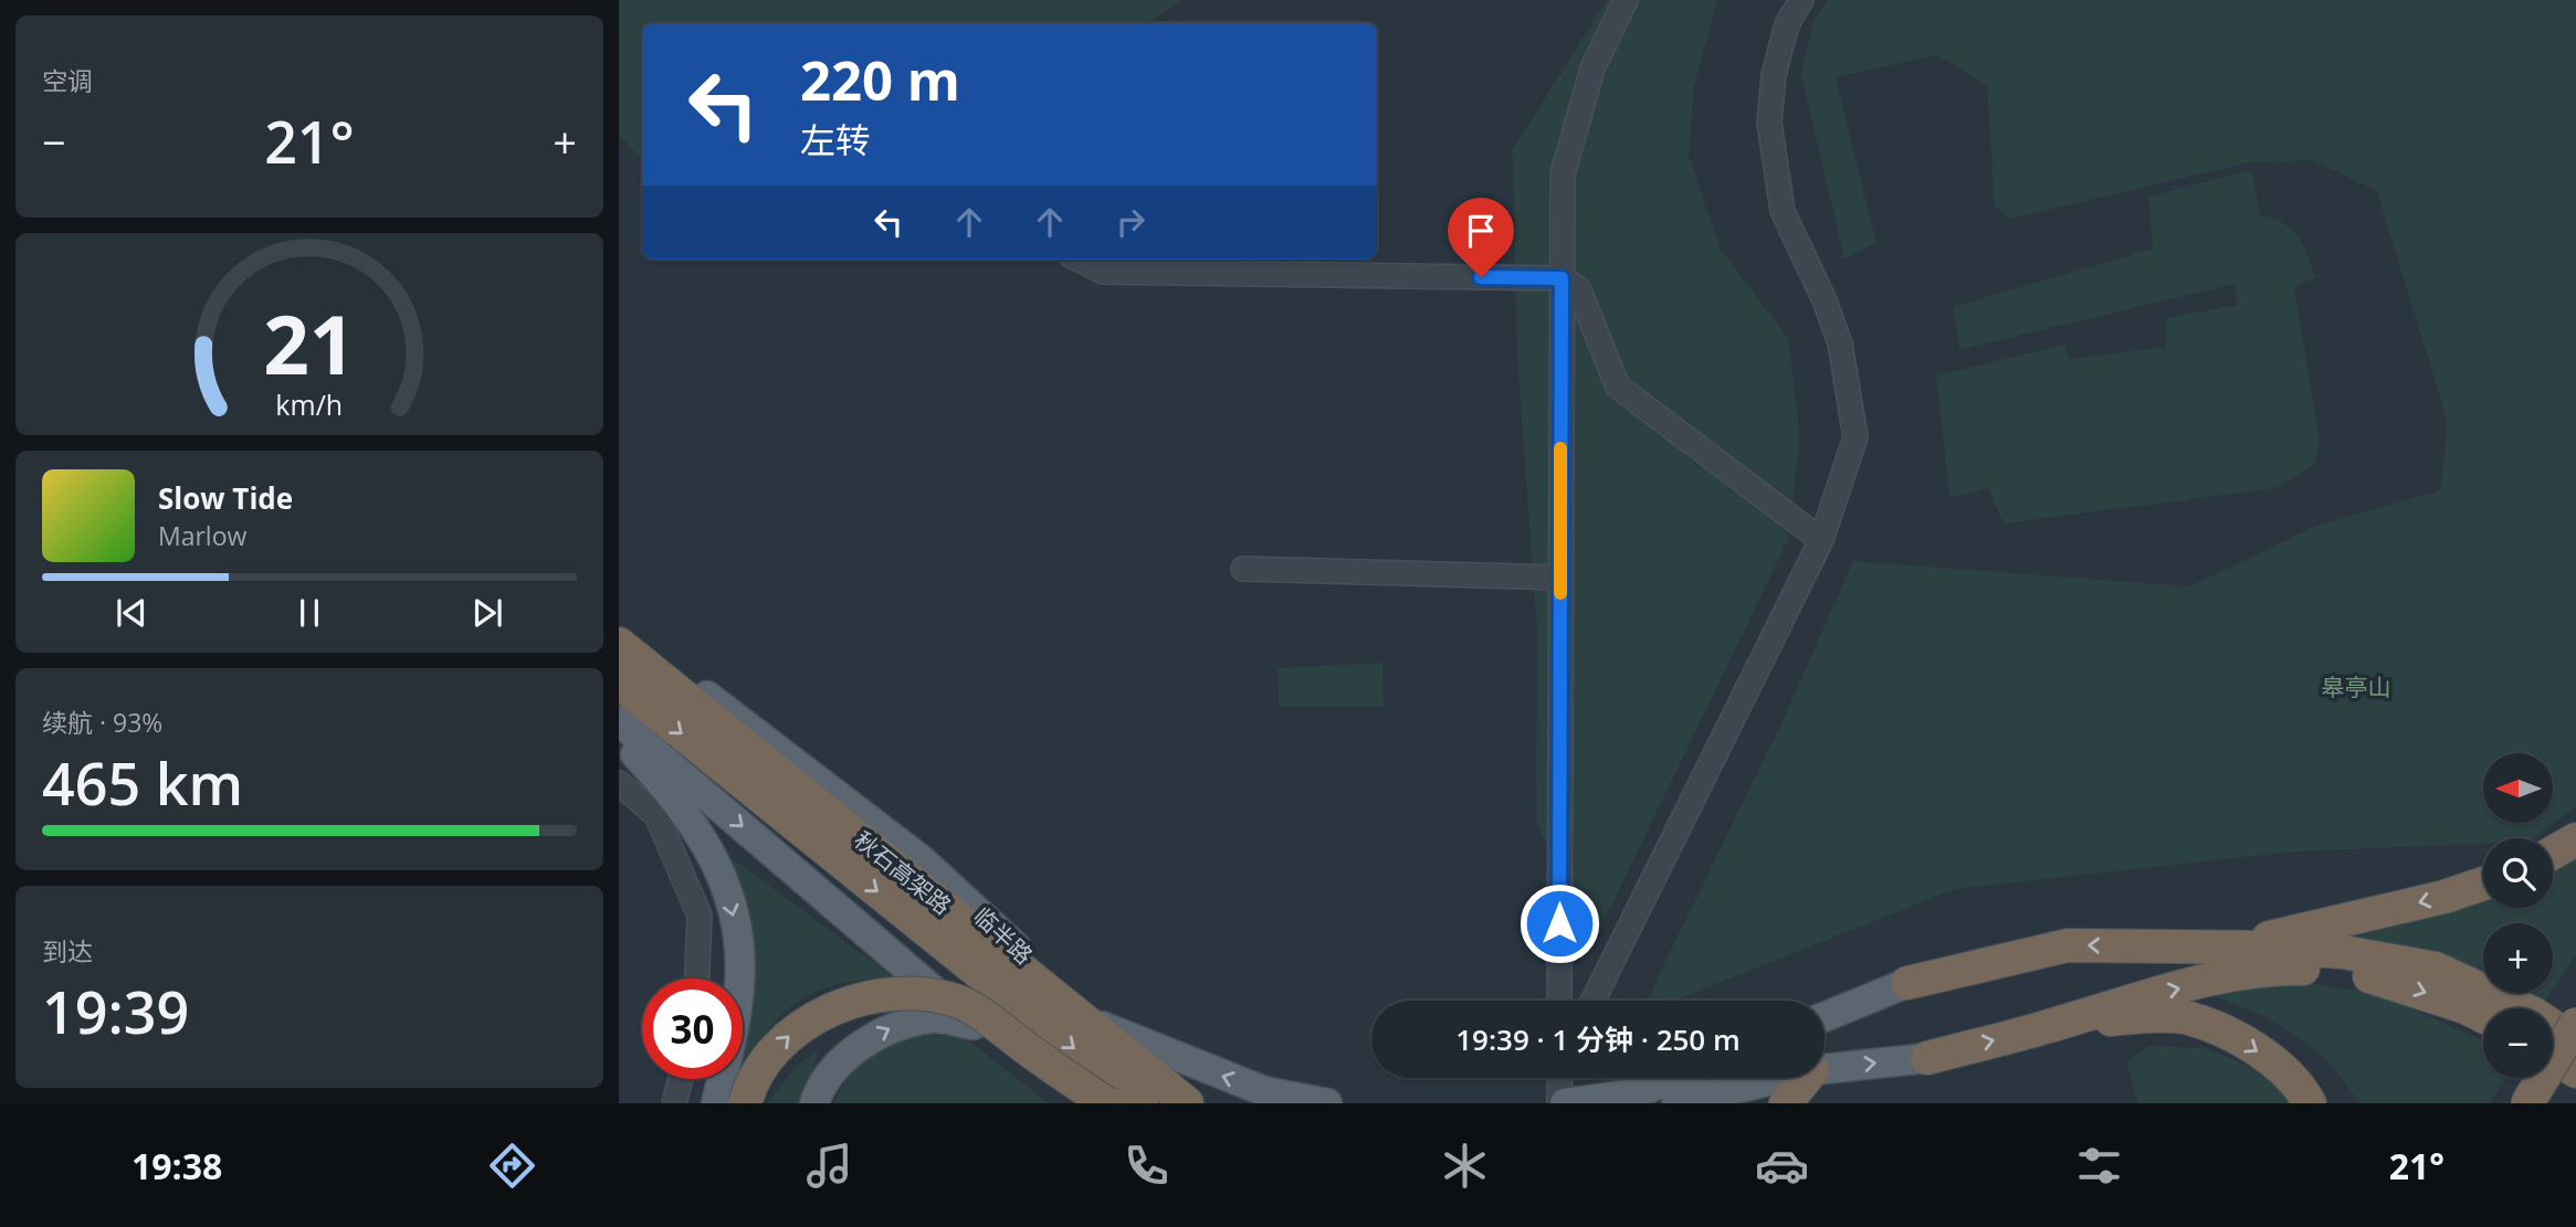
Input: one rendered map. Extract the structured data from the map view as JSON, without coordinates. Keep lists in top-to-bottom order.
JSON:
{
  "streets": {
    "highway": ["秋石高架路"],
    "main road": ["临半路"]
  },
  "parks": ["皋亭山"],
  "north": "left",
  "page": {
    "tile": [
      "空调",
      ["续航 · 93%", "465 km"],
      ["到达", "19:39"]
    ],
    "turn": ["220 m", "左转"],
    "heat": ["−", "21°", "+"],
    "song": ["Slow Tide", "Marlow"],
    "map_buttons": ["+", "−"],
    "limit": "30",
    "trip": "19:39 · 1 分钟 · 250 m",
    "tabs": ["19:38", "21°"],
    "gauge": ["21", "km/h"]
  }
}
